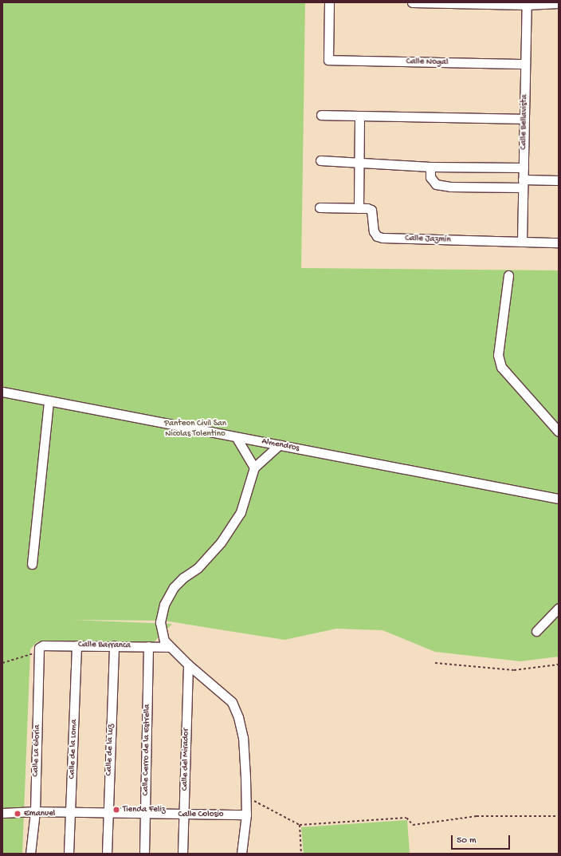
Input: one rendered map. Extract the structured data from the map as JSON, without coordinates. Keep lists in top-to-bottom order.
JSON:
{
  "streets": {
    "street": [
      "Calle Nogal",
      "Calle Bellavista",
      "Calle Jazmín",
      "Almendros",
      "Calle Barranca",
      "Calle de la Loma",
      "Calle de la Luz",
      "Calle Cerro de la Estrella",
      "Calle La Gloria",
      "Calle del Mirador",
      "Calle Colosio"
    ]
  },
  "crossings": [
    ["Calle Nogal", "Calle Bellavista"],
    ["Calle Bellavista", "Calle Jazmín"],
    ["Calle Barranca", "Calle de la Loma"],
    ["Calle Barranca", "Calle de la Luz"],
    ["Calle Barranca", "Calle Cerro de la Estrella"],
    ["Calle Barranca", "Calle La Gloria"],
    ["Calle de la Loma", "Calle Colosio"],
    ["Calle de la Luz", "Calle Colosio"],
    ["Calle Cerro de la Estrella", "Calle Colosio"],
    ["Calle La Gloria", "Calle Colosio"],
    ["Calle del Mirador", "Calle Colosio"]
  ],
  "parks": ["Panteon Civil San Nicolas Tolentino"],
  "places": ["Tienda Feliz", "Emanuel"],
  "scale_bar": "50 m"
}
